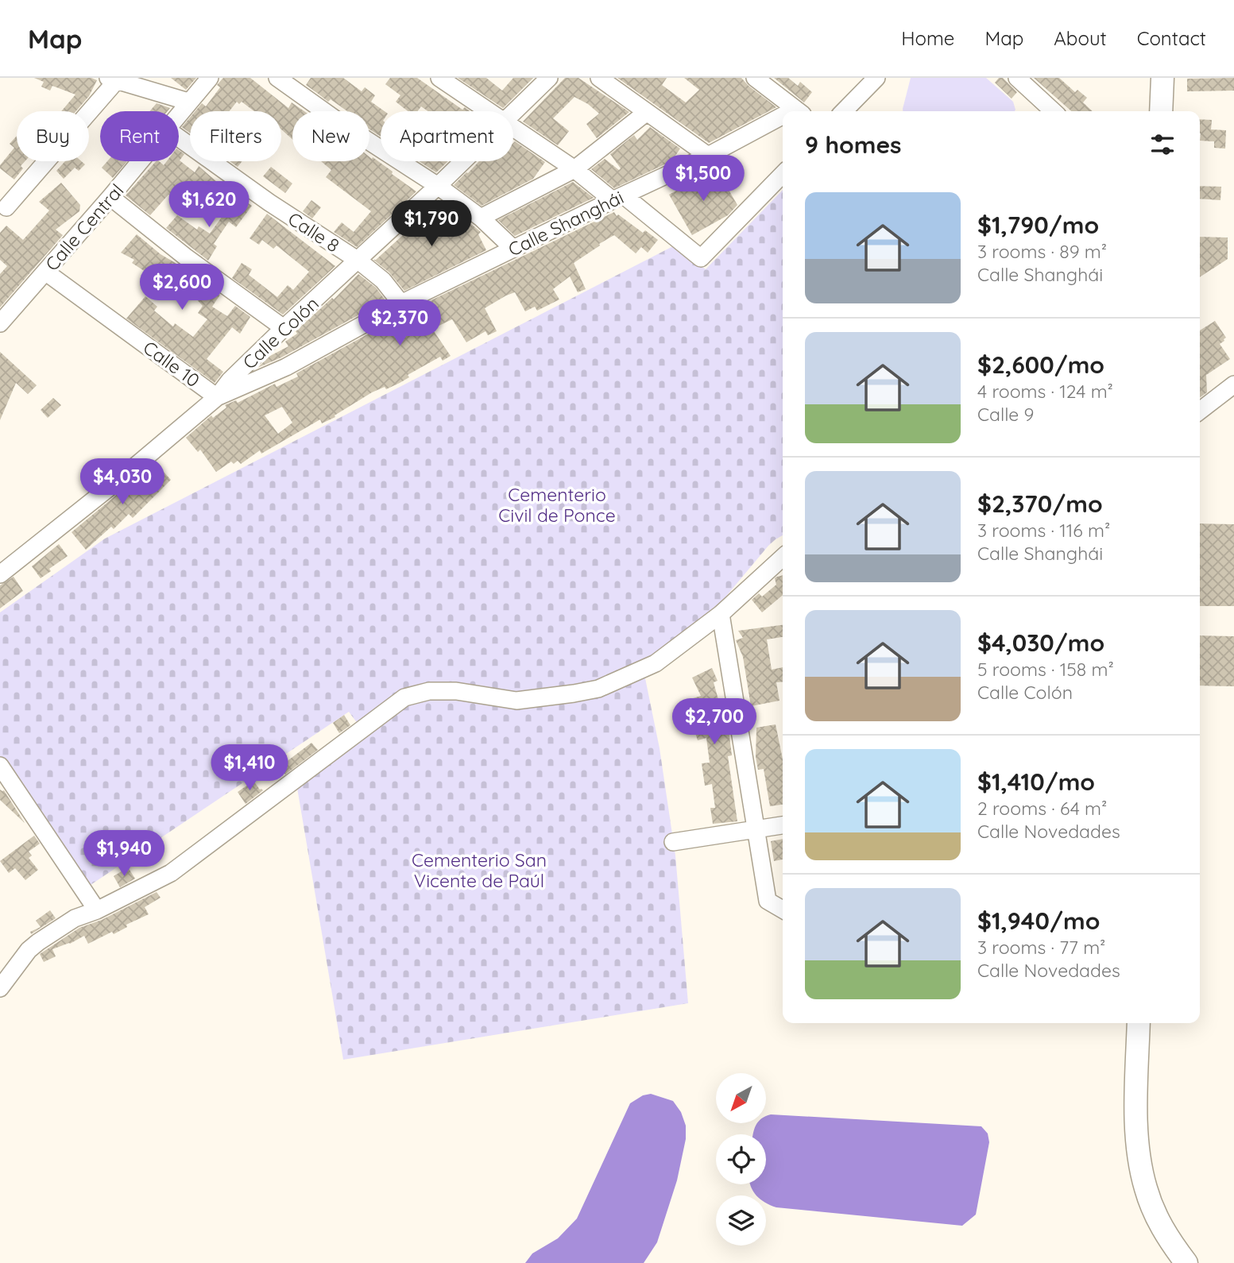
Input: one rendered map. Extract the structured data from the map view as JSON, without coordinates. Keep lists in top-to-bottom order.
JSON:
{
  "streets": {
    "street": [
      "Calle Shanghái",
      "Calle Central",
      "Calle 8",
      "Calle Colón",
      "Calle 10"
    ]
  },
  "crossings": [
    ["Calle Shanghái", "Calle 8"],
    ["Calle Shanghái", "Calle Colón"],
    ["Calle Shanghái", "Calle 10"],
    ["Calle Central", "Calle 10"],
    ["Calle 8", "Calle Colón"],
    ["Calle Colón", "Calle 10"]
  ],
  "parks": ["Cementerio Civil de Ponce", "Cementerio San Vicente de Paúl"],
  "north": "bottom left",
  "page": {
    "header": "Map",
    "nav": [
      "Home",
      "Map",
      "About",
      "Contact"
    ],
    "chip": [
      "Buy",
      "Rent",
      "Filters",
      "New",
      "Apartment"
    ],
    "heading": "9 homes",
    "price": [
      "$1,500",
      "$1,620",
      "$1,790",
      "$2,600",
      "$2,370",
      "$4,030",
      "$2,700",
      "$1,410",
      "$1,940"
    ],
    "list": [
      {
        "name": "$1,790/mo",
        "note": "3 rooms · 89 m² · Calle Shanghái"
      },
      {
        "name": "$2,600/mo",
        "note": "4 rooms · 124 m² · Calle 9"
      },
      {
        "name": "$2,370/mo",
        "note": "3 rooms · 116 m² · Calle Shanghái"
      },
      {
        "name": "$4,030/mo",
        "note": "5 rooms · 158 m² · Calle Colón"
      },
      {
        "name": "$1,410/mo",
        "note": "2 rooms · 64 m² · Calle Novedades"
      },
      {
        "name": "$1,940/mo",
        "note": "3 rooms · 77 m² · Calle Novedades"
      }
    ]
  }
}
